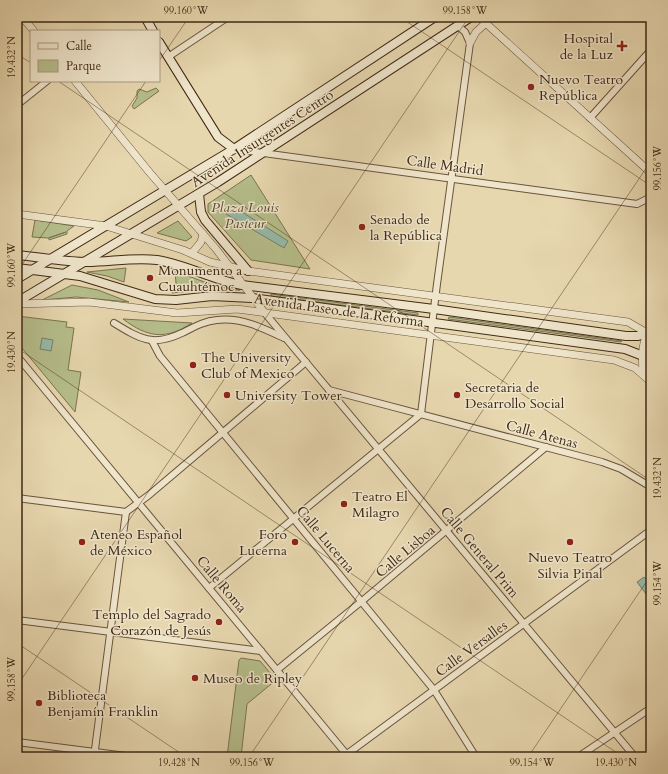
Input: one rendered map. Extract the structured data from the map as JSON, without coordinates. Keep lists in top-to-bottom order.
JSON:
{
  "streets": {
    "main road": ["Avenida Insurgentes Centro", "Avenida Paseo de la Reforma"],
    "street": [
      "Calle Madrid",
      "Calle Atenas",
      "Calle Lucerna",
      "Calle Lisboa",
      "Calle General Prim",
      "Calle Roma",
      "Calle Versalles"
    ]
  },
  "crossings": [
    ["Avenida Insurgentes Centro", "Calle Madrid"],
    ["Avenida Insurgentes Centro", "Avenida Paseo de la Reforma"],
    ["Avenida Paseo de la Reforma", "Calle Lucerna"],
    ["Avenida Paseo de la Reforma", "Calle General Prim"],
    ["Calle Atenas", "Calle Lisboa"],
    ["Calle Atenas", "Calle General Prim"],
    ["Calle Lucerna", "Calle Lisboa"],
    ["Calle Lucerna", "Calle Versalles"],
    ["Calle Lisboa", "Calle General Prim"],
    ["Calle Lisboa", "Calle Roma"],
    ["Calle General Prim", "Calle Versalles"],
    ["Calle Roma", "Calle Versalles"]
  ],
  "parks": ["Plaza Louis Pasteur"],
  "places": {
    "health": ["Hospital de la Luz"],
    "other": [
      "Nuevo Teatro República",
      "Senado de la República",
      "Monumento a Cuauhtémoc",
      "The University Club of Mexico",
      "University Tower",
      "Secretaria de Desarrollo Social",
      "Teatro El Milagro",
      "Ateneo Español de México",
      "Foro Lucerna",
      "Nuevo Teatro Silvia Pinal",
      "Templo del Sagrado Corazón de Jesús",
      "Museo de Ripley",
      "Biblioteca Benjamín Franklin"
    ]
  },
  "legend": ["Calle", "Parque"],
  "coordinates": [
    "99.160°W",
    "99.158°W",
    "19.432°N",
    "99.156°W",
    "19.430°N",
    "99.154°W",
    "19.428°N"
  ]
}
